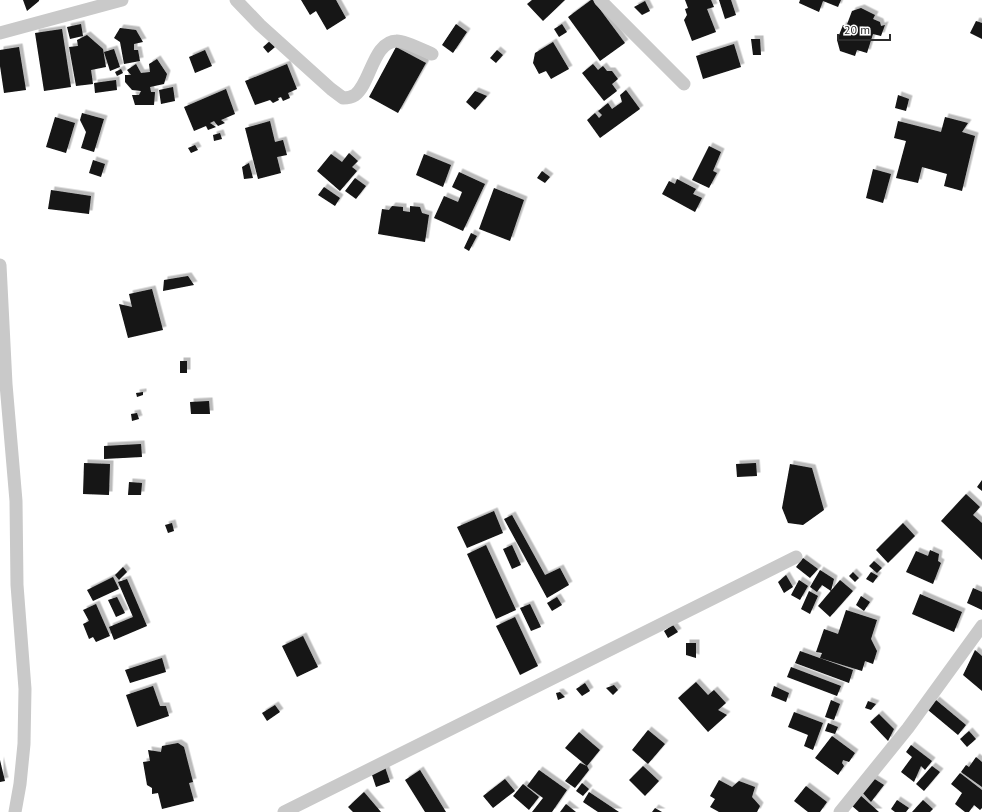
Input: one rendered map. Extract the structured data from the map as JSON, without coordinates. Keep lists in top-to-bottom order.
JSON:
{
  "scale_bar": "20 m"
}
